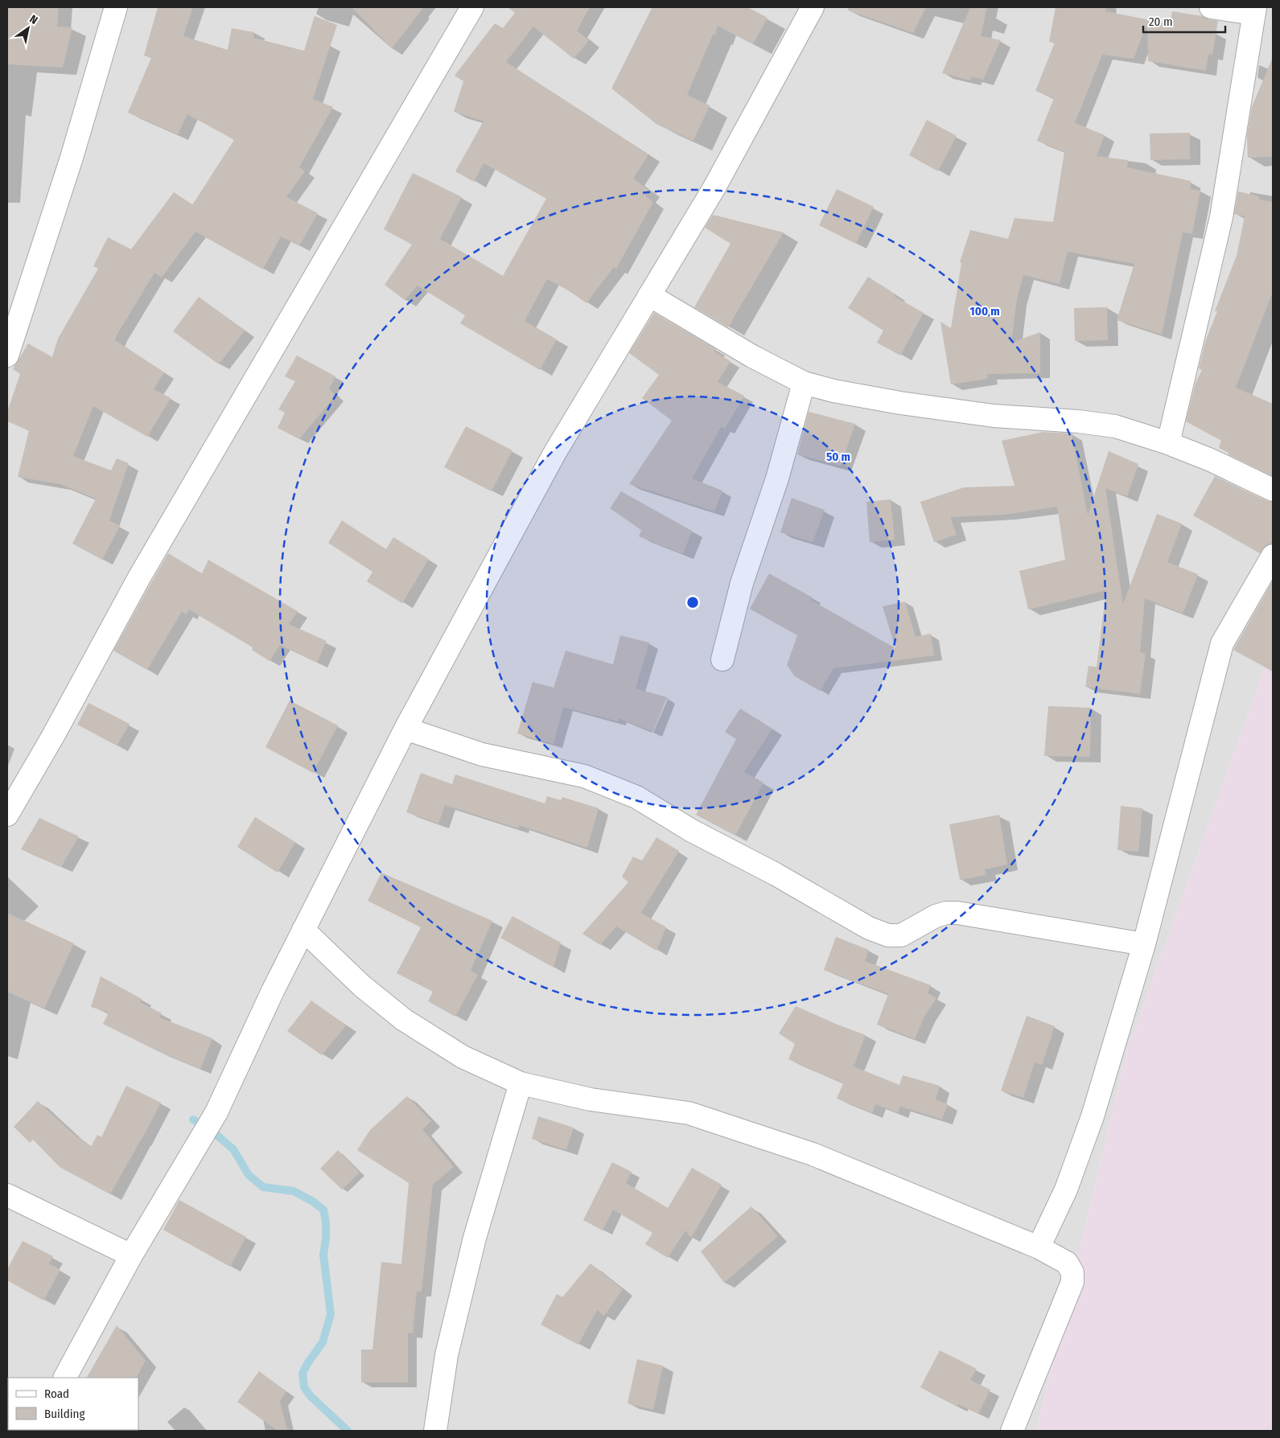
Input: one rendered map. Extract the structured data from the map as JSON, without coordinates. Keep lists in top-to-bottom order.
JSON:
{
  "legend": ["Road", "Building"],
  "scale_bar": "20 m",
  "north": "top right",
  "rings": ["100 m", "50 m"]
}
